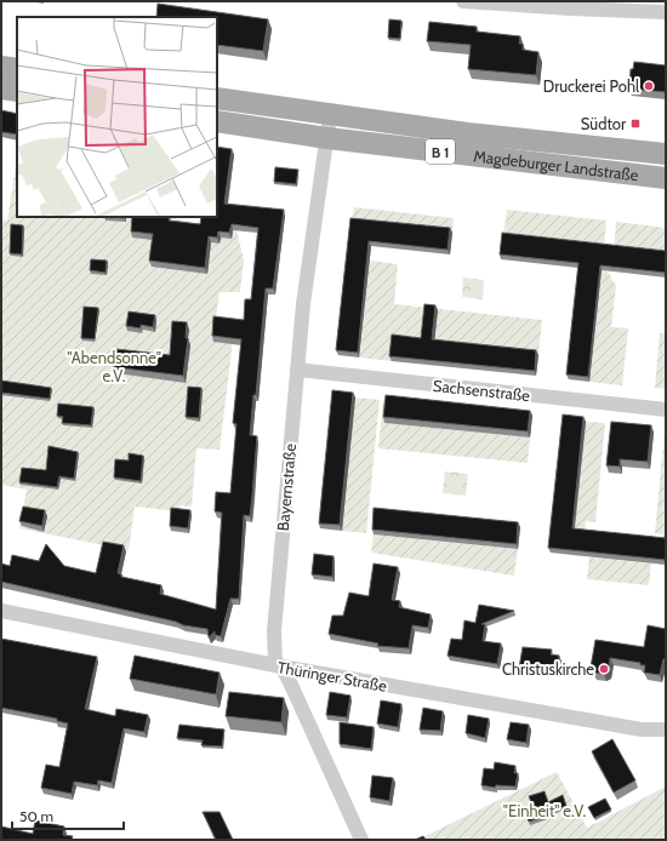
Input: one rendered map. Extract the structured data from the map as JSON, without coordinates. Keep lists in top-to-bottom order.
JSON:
{
  "streets": {
    "main road": ["B 1", "Magdeburger Landstraße"],
    "street": ["Sachsenstraße", "Bayernstraße", "Thüringer Straße"]
  },
  "crossings": [
    ["Magdeburger Landstraße", "Bayernstraße"],
    ["Sachsenstraße", "Bayernstraße"],
    ["Bayernstraße", "Thüringer Straße"]
  ],
  "parks": ["\"Abendsonne\" e.V.", "\"Einheit\" e.V."],
  "places": {
    "other": ["Druckerei Pohl", "Christuskirche"],
    "transit": ["Südtor"]
  },
  "scale_bar": "50 m"
}
